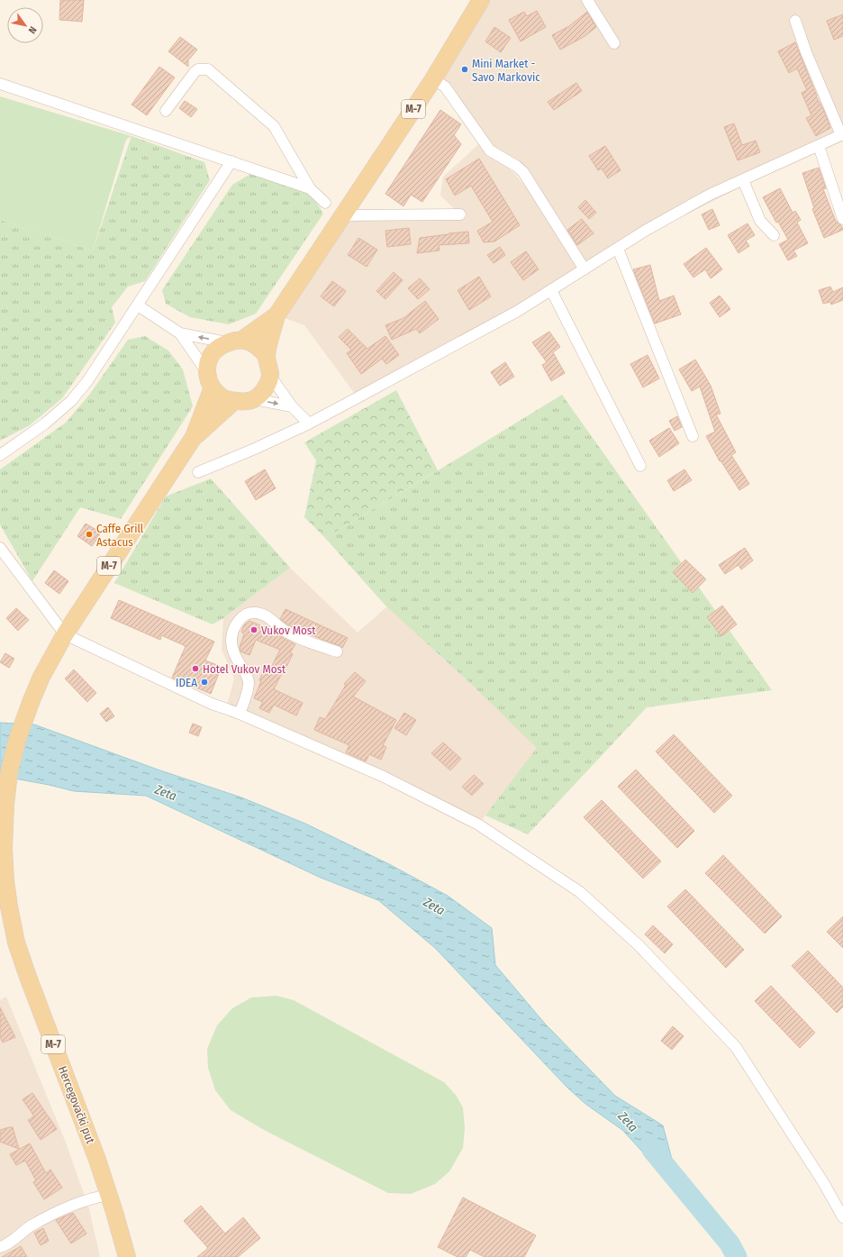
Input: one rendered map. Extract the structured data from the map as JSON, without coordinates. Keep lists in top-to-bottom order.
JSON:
{
  "streets": {
    "main road": ["M-7", "Hercegovački put"]
  },
  "crossings": [
    ["M-7", "Hercegovački put"]
  ],
  "water": ["Zeta"],
  "places": [
    "Mini Market - Savo Markovic",
    "Caffe Grill Astacus",
    "Vukov Most",
    "Hotel Vukov Most",
    "IDEA"
  ],
  "north": "bottom right"
}
